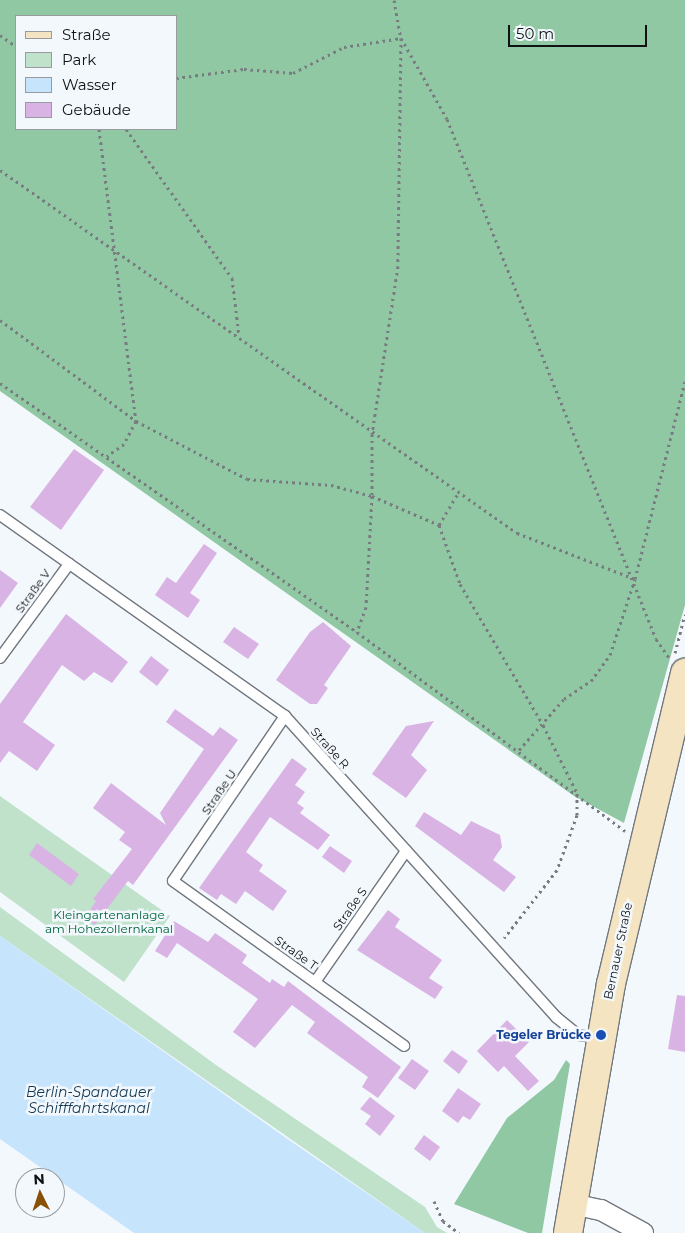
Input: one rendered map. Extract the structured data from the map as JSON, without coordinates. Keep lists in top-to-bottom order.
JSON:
{
  "streets": {
    "main road": ["Bernauer Straße"],
    "lane": [
      "Straße V",
      "Straße R",
      "Straße U",
      "Straße S",
      "Straße T"
    ]
  },
  "crossings": [
    ["Straße V", "Straße R"],
    ["Straße R", "Straße U"],
    ["Straße R", "Straße S"],
    ["Straße R", "Bernauer Straße"],
    ["Straße U", "Straße T"],
    ["Straße S", "Straße T"]
  ],
  "water": ["Berlin-Spandauer Schifffahrtskanal"],
  "parks": ["Kleingartenanlage am Hohezollernkanal"],
  "places": ["Tegeler Brücke"],
  "legend": [
    "Straße",
    "Park",
    "Wasser",
    "Gebäude"
  ],
  "scale_bar": "50 m",
  "north": "top"
}
